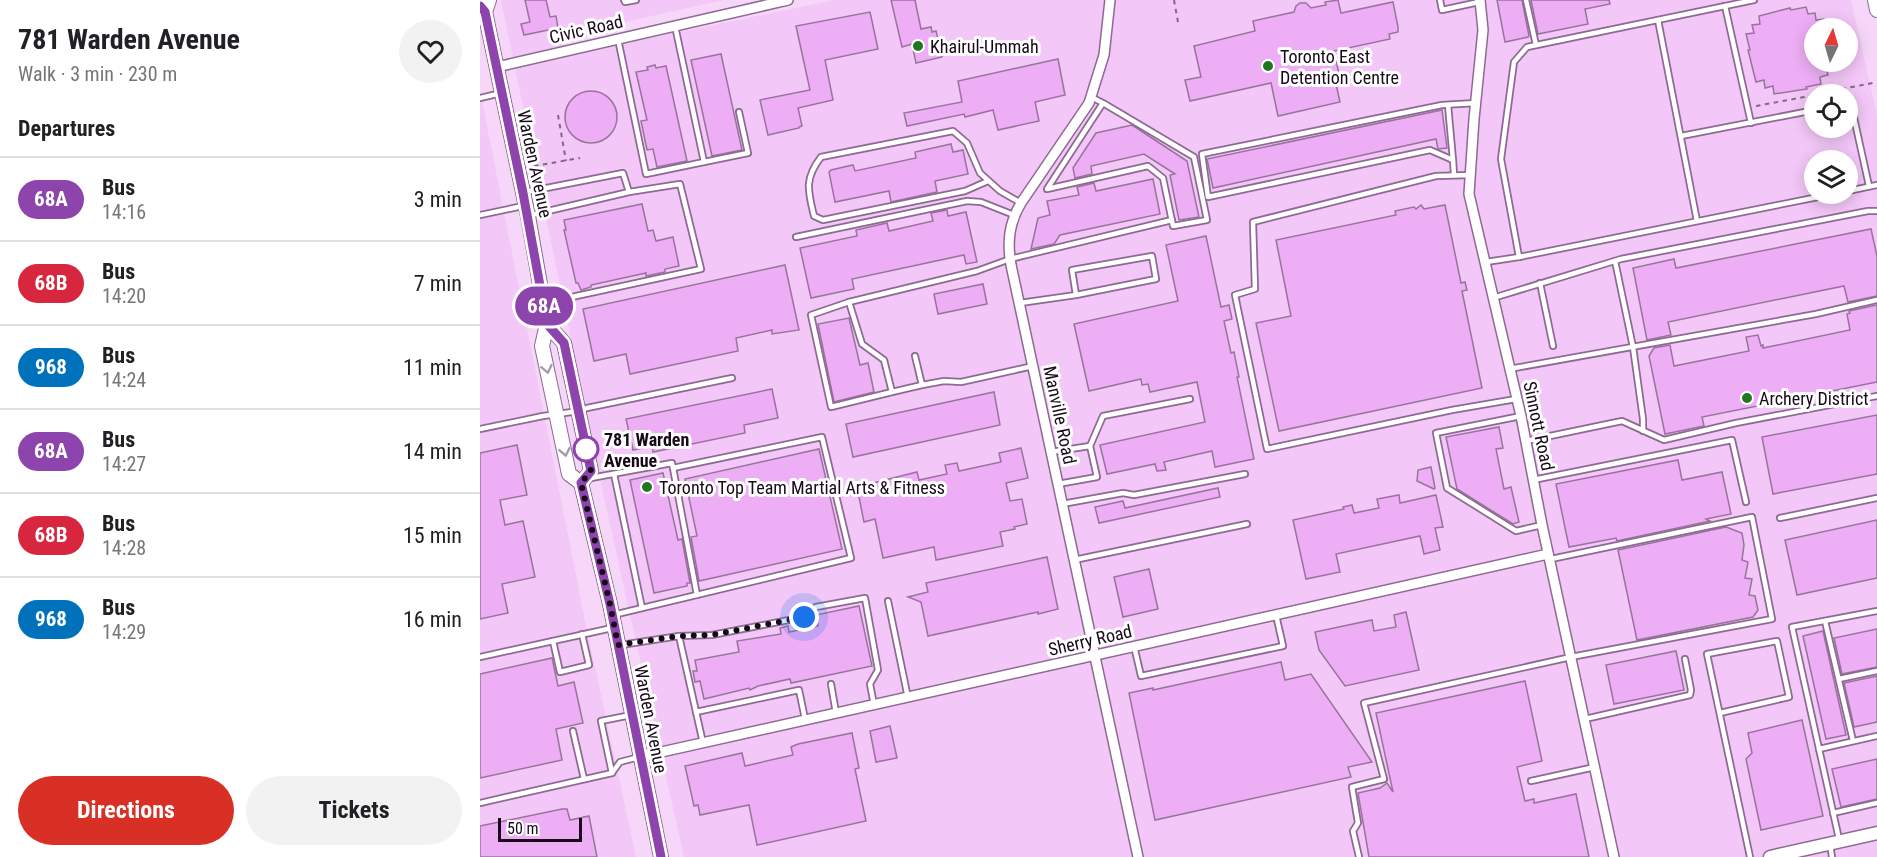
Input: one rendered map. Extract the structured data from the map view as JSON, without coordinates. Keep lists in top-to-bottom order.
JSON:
{
  "streets": {
    "main road": ["Warden Avenue"],
    "street": [
      "Civic Road",
      "Manville Road",
      "Sinnott Road",
      "Sherry Road"
    ]
  },
  "crossings": [
    ["Civic Road", "Warden Avenue"],
    ["Warden Avenue", "Sherry Road"],
    ["Manville Road", "Sherry Road"],
    ["Sinnott Road", "Sherry Road"]
  ],
  "places": [
    "Khairul-Ummah",
    "Toronto East Detention Centre",
    "Archery District",
    "781 Warden Avenue",
    "Toronto Top Team Martial Arts & Fitness"
  ],
  "lines": ["bus line 68A"],
  "scale_bar": "50 m",
  "north": "top",
  "page": {
    "heading": [
      ["781 Warden Avenue", "Walk · 3 min · 230 m"],
      "Departures"
    ],
    "on_map": "68A",
    "list": [
      {
        "mark": "68A",
        "name": "Bus",
        "note": "14:16",
        "value": "3 min"
      },
      {
        "mark": "68B",
        "name": "Bus",
        "note": "14:20",
        "value": "7 min"
      },
      {
        "mark": "968",
        "name": "Bus",
        "note": "14:24",
        "value": "11 min"
      },
      {
        "mark": "68A",
        "name": "Bus",
        "note": "14:27",
        "value": "14 min"
      },
      {
        "mark": "68B",
        "name": "Bus",
        "note": "14:28",
        "value": "15 min"
      },
      {
        "mark": "968",
        "name": "Bus",
        "note": "14:29",
        "value": "16 min"
      }
    ],
    "buttons": ["Directions", "Tickets"],
    "scale": "50 m"
  }
}
